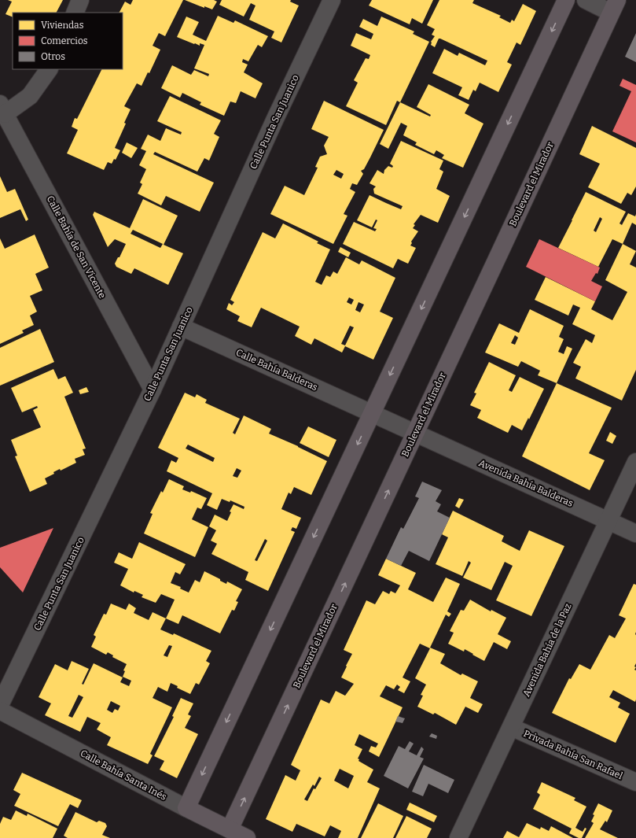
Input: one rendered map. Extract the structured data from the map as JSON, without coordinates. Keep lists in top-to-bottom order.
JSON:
{
  "streets": {
    "main road": ["Boulevard el Mirador", "Calle Bahía Santa Inés"],
    "street": [
      "Calle Punta San Juanico",
      "Calle Bahía de San Vicente",
      "Calle Bahía Balderas",
      "Avenida Bahía Balderas",
      "Avenida Bahía de la Paz",
      "Privada Bahía San Rafael"
    ]
  },
  "crossings": [
    ["Calle Punta San Juanico", "Calle Bahía de San Vicente"],
    ["Calle Punta San Juanico", "Calle Bahía Balderas"],
    ["Boulevard el Mirador", "Calle Bahía Balderas"],
    ["Boulevard el Mirador", "Avenida Bahía Balderas"],
    ["Boulevard el Mirador", "Calle Bahía Santa Inés"],
    ["Calle Bahía Balderas", "Avenida Bahía Balderas"],
    ["Avenida Bahía Balderas", "Avenida Bahía de la Paz"],
    ["Avenida Bahía de la Paz", "Privada Bahía San Rafael"]
  ],
  "legend": ["Viviendas", "Comercios", "Otros"]
}
